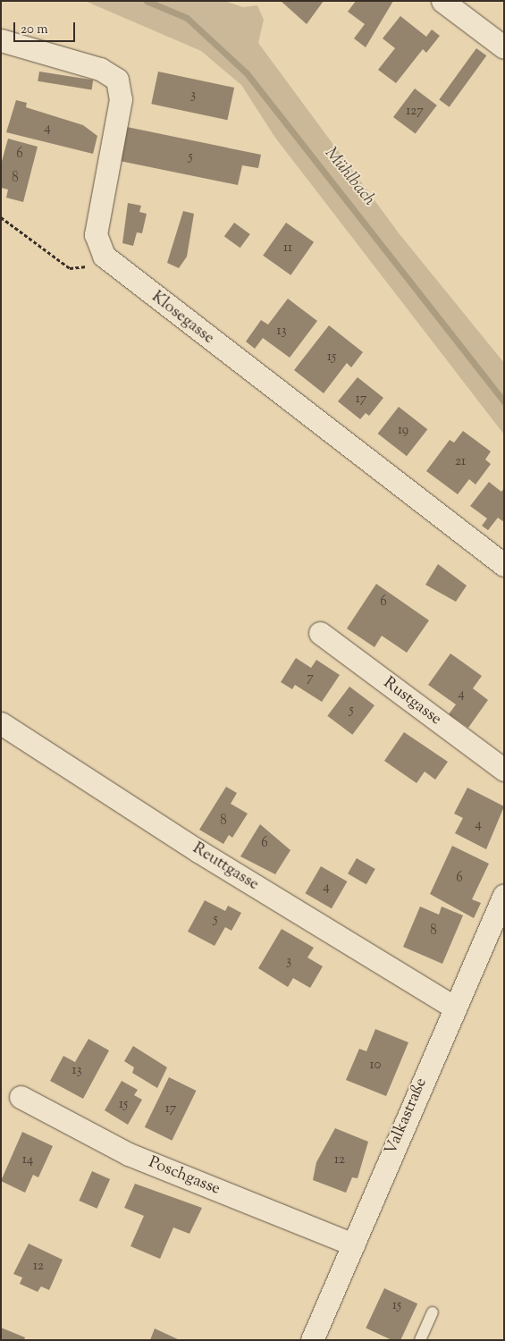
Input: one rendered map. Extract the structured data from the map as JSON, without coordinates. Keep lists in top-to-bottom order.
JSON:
{
  "streets": {
    "street": [
      "Klosegasse",
      "Rustgasse",
      "Reuttgasse",
      "Valkastraße",
      "Poschgasse"
    ]
  },
  "crossings": [
    ["Reuttgasse", "Valkastraße"],
    ["Valkastraße", "Poschgasse"]
  ],
  "water": ["Mühlbach"],
  "house_numbers": [
    "3",
    "127",
    "4",
    "6",
    "5",
    "8",
    "11",
    "13",
    "15",
    "17",
    "19",
    "21",
    "6",
    "7",
    "4",
    "5",
    "8",
    "4",
    "6",
    "6",
    "4",
    "5",
    "8",
    "3",
    "10",
    "13",
    "15",
    "17",
    "14",
    "12",
    "12",
    "15"
  ],
  "scale_bar": "20 m"
}
